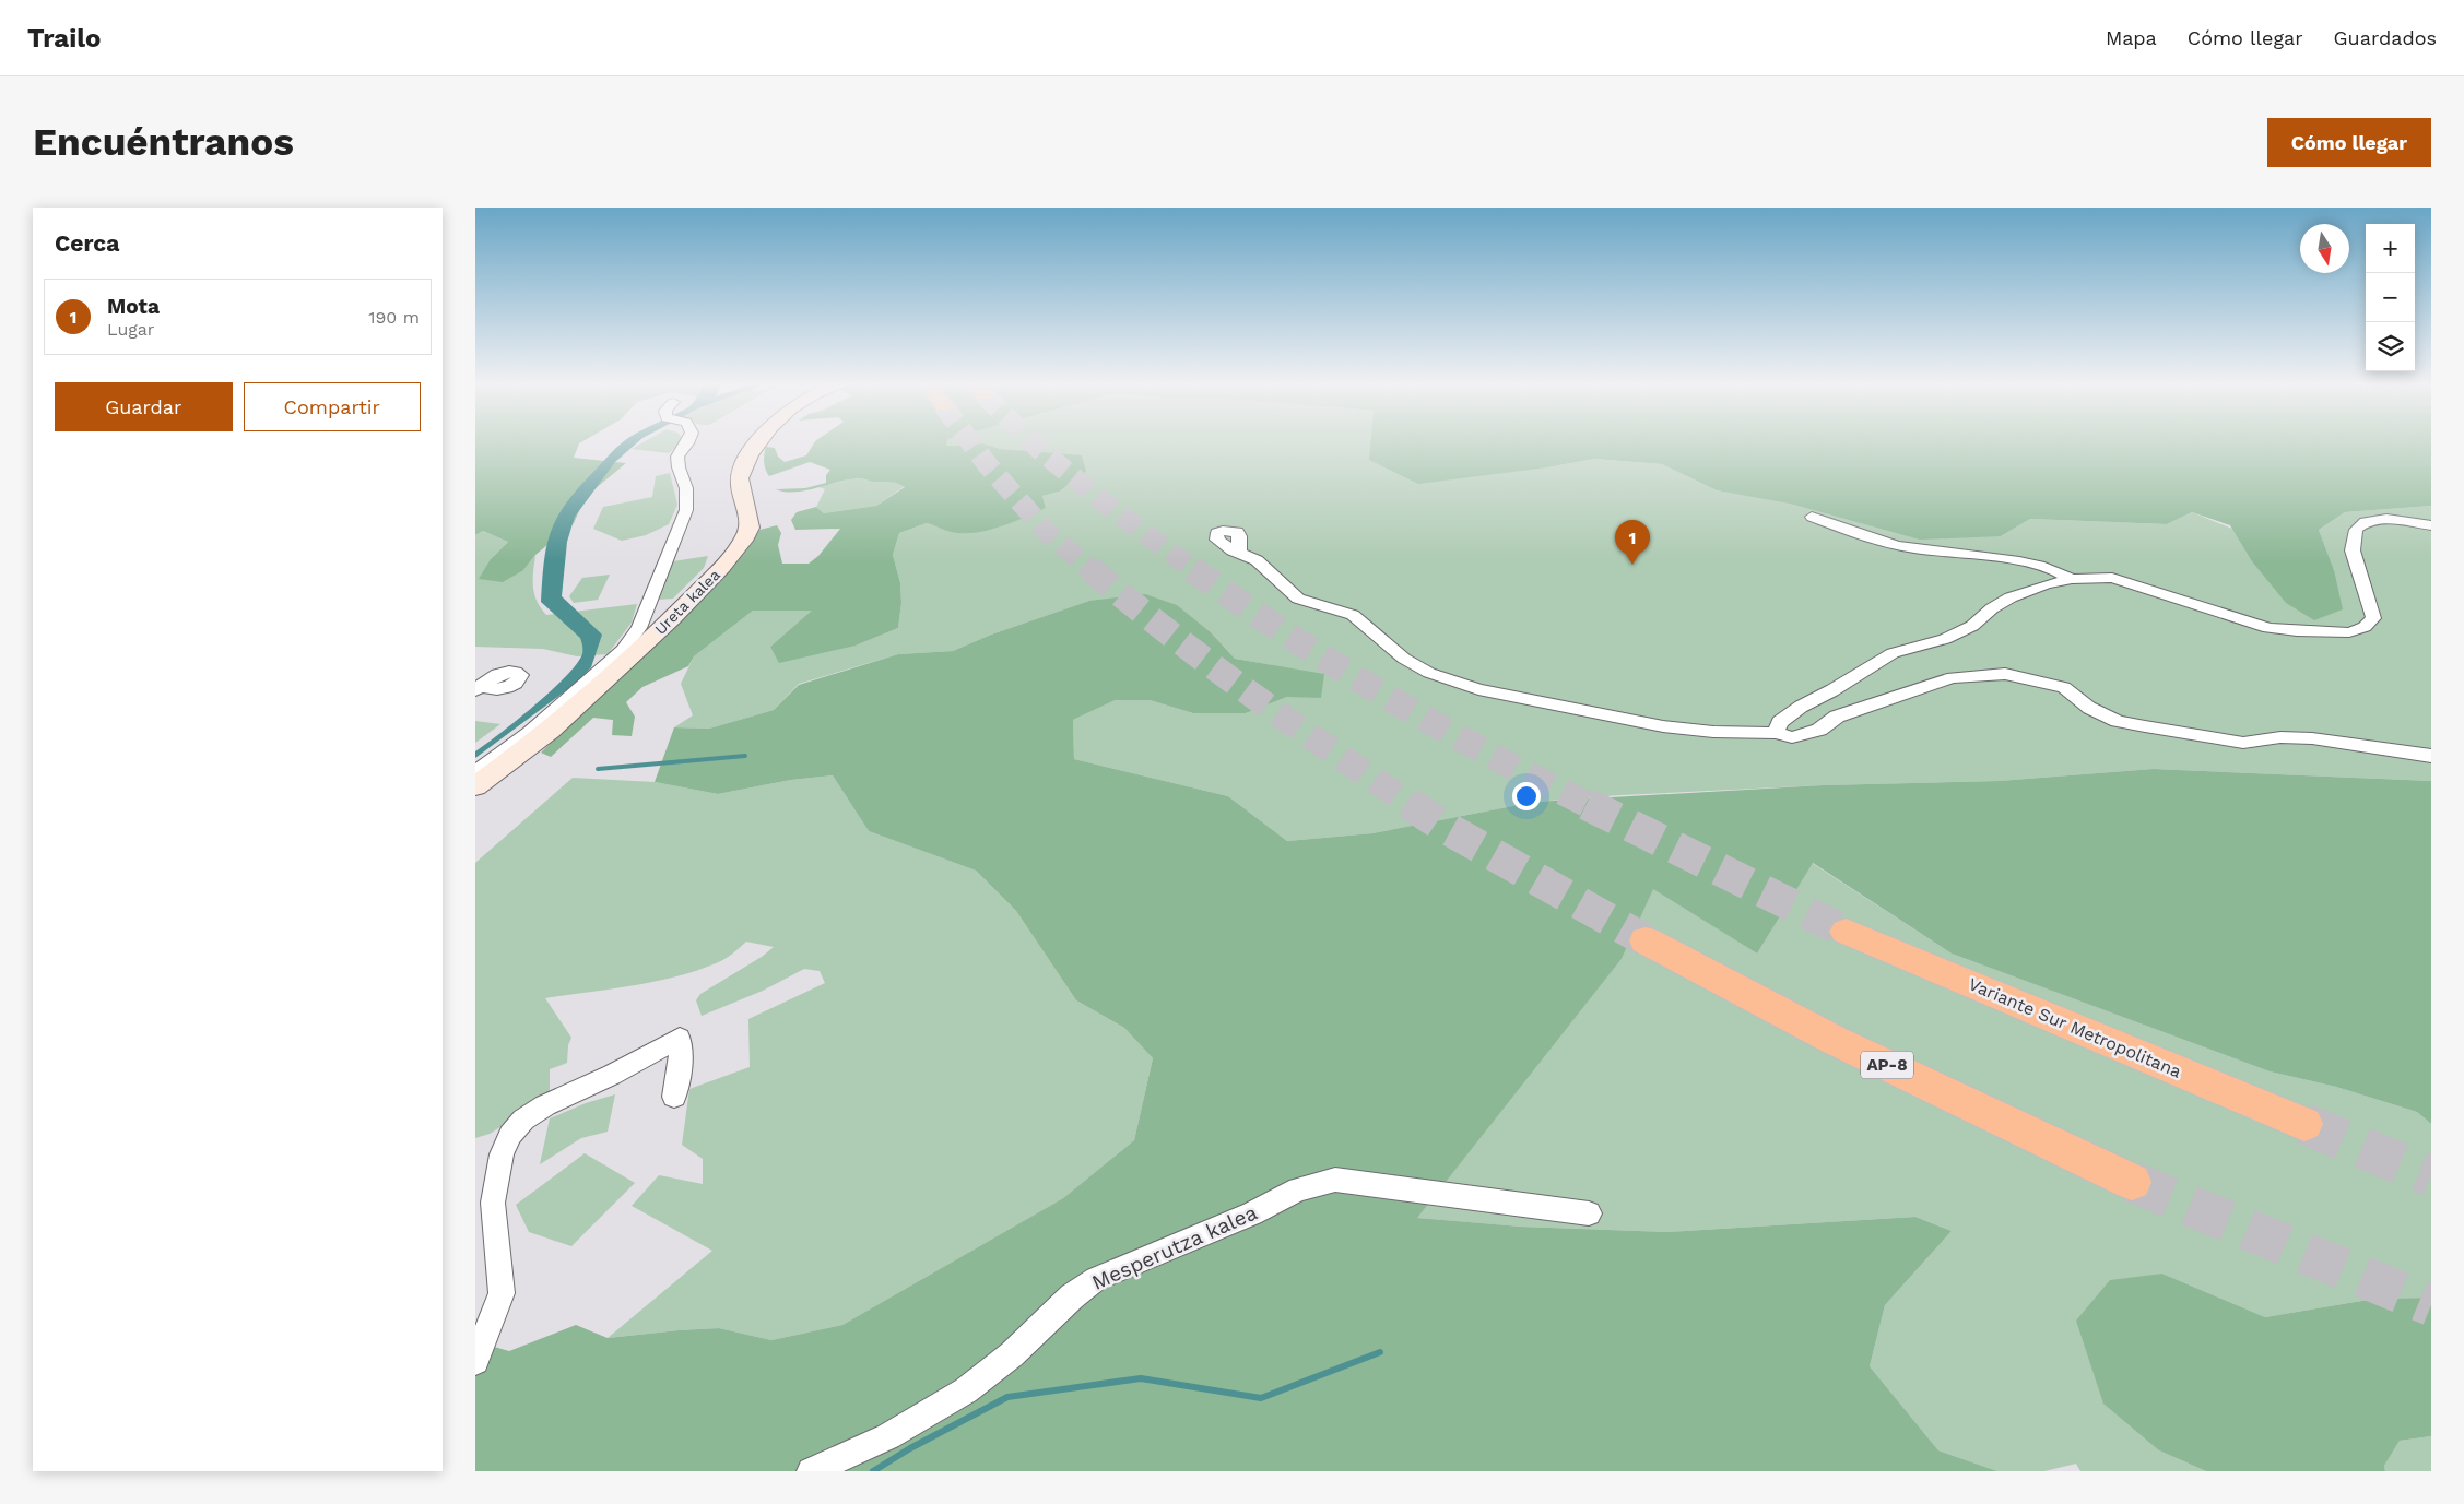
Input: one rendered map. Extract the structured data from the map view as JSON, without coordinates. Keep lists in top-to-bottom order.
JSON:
{
  "streets": {
    "highway": ["Variante Sur Metropolitana", "AP-8"],
    "street": ["Ureta kalea", "Mesperutza kalea"]
  },
  "north": "bottom",
  "page": {
    "header": "Trailo",
    "nav": ["Mapa", "Cómo llegar", "Guardados"],
    "buttons": [
      "Cómo llegar",
      ["Guardar", "Compartir"]
    ],
    "title": "Encuéntranos",
    "heading": "Cerca",
    "map_buttons": ["+", "−"],
    "list": [
      {
        "mark": "1",
        "name": "Mota",
        "note": "Lugar",
        "value": "190 m"
      }
    ],
    "pins": "1"
  }
}
